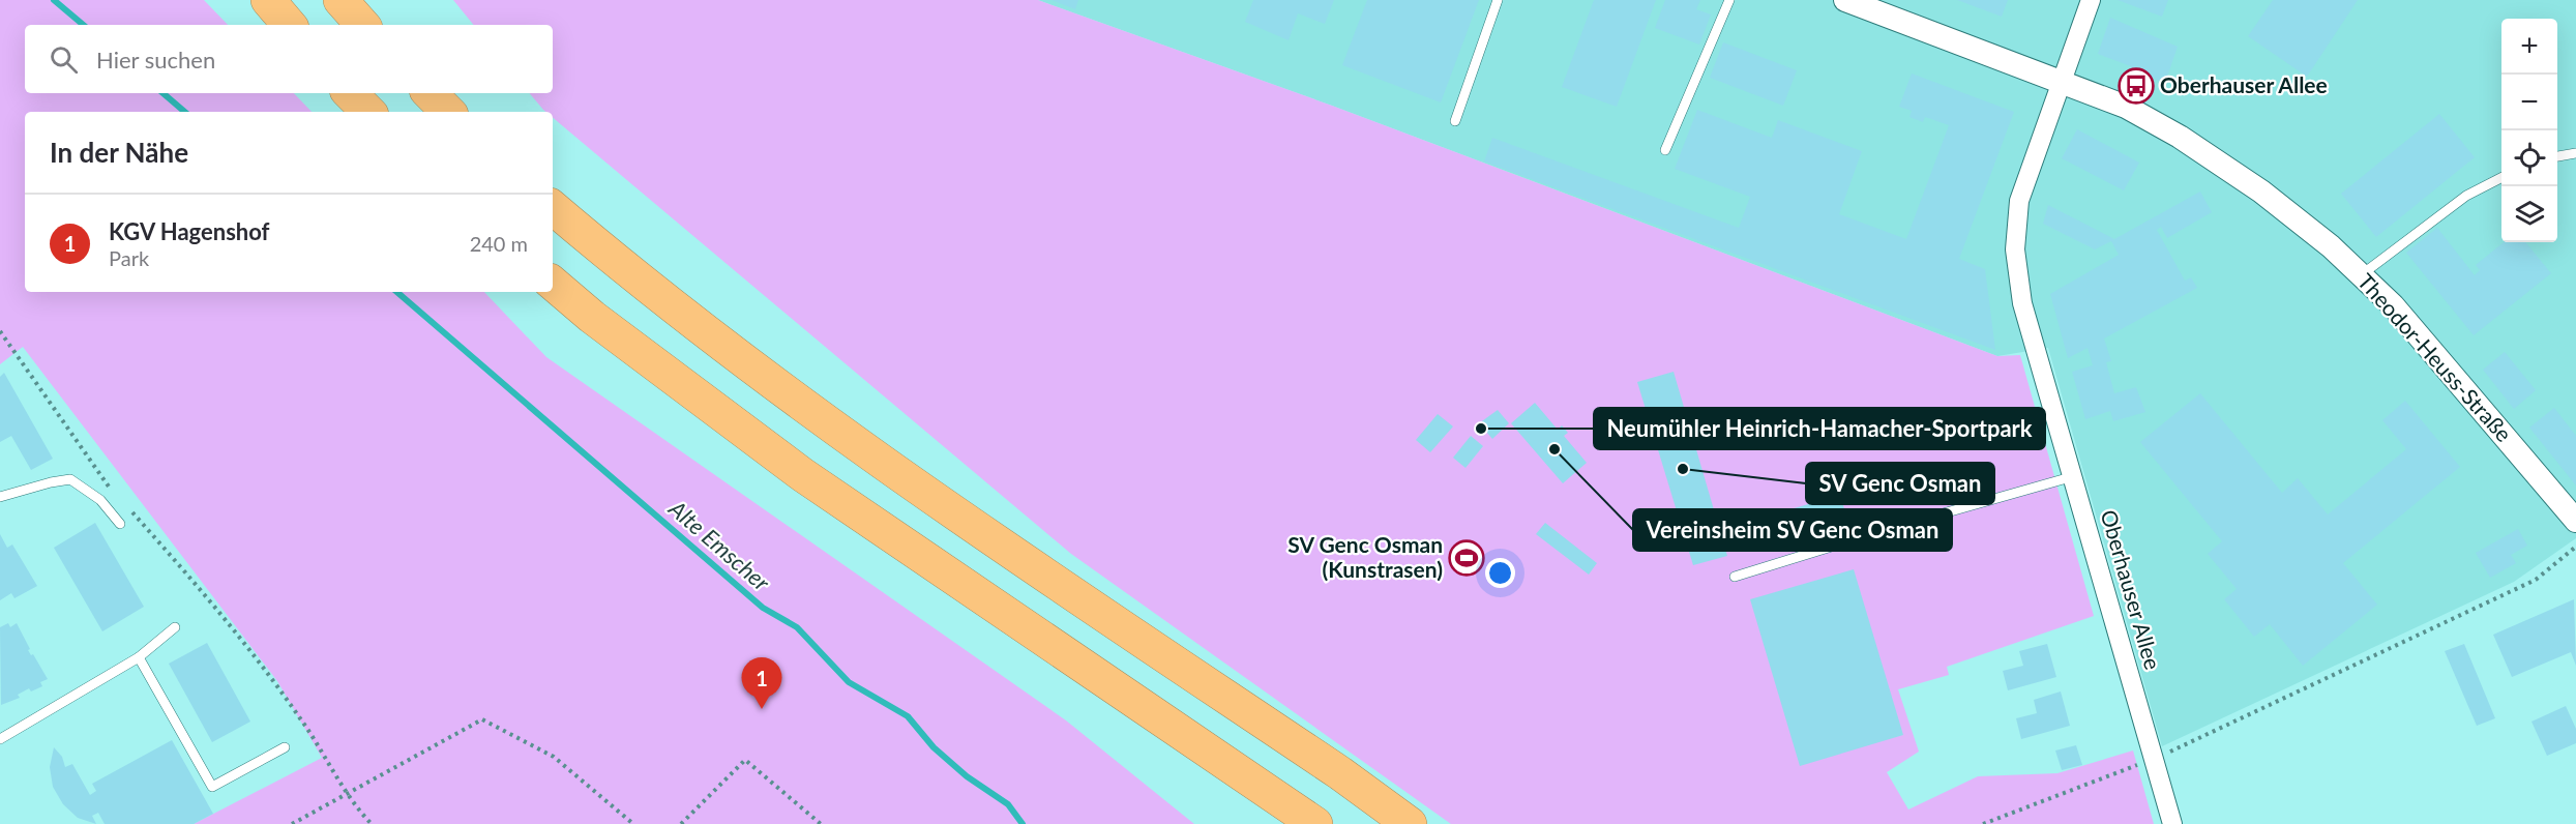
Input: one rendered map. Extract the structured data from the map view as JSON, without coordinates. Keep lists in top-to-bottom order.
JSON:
{
  "streets": {
    "street": ["Theodor-Heuss-Straße", "Oberhauser Allee"]
  },
  "crossings": [
    ["Theodor-Heuss-Straße", "Oberhauser Allee"]
  ],
  "water": ["Alte Emscher"],
  "places": {
    "bus stop": ["Oberhauser Allee"],
    "other": ["Neumühler Heinrich-Hamacher-Sportpark", "Vereinsheim SV Genc Osman", "SV Genc Osman"],
    "sports": ["SV Genc Osman (Kunstrasen)"]
  },
  "page": {
    "map_buttons": ["+", "−"],
    "search": "Hier suchen",
    "heading": "In der Nähe",
    "list": [
      {
        "mark": "1",
        "name": "KGV Hagenshof",
        "note": "Park",
        "value": "240 m"
      }
    ],
    "pins": "1"
  }
}
